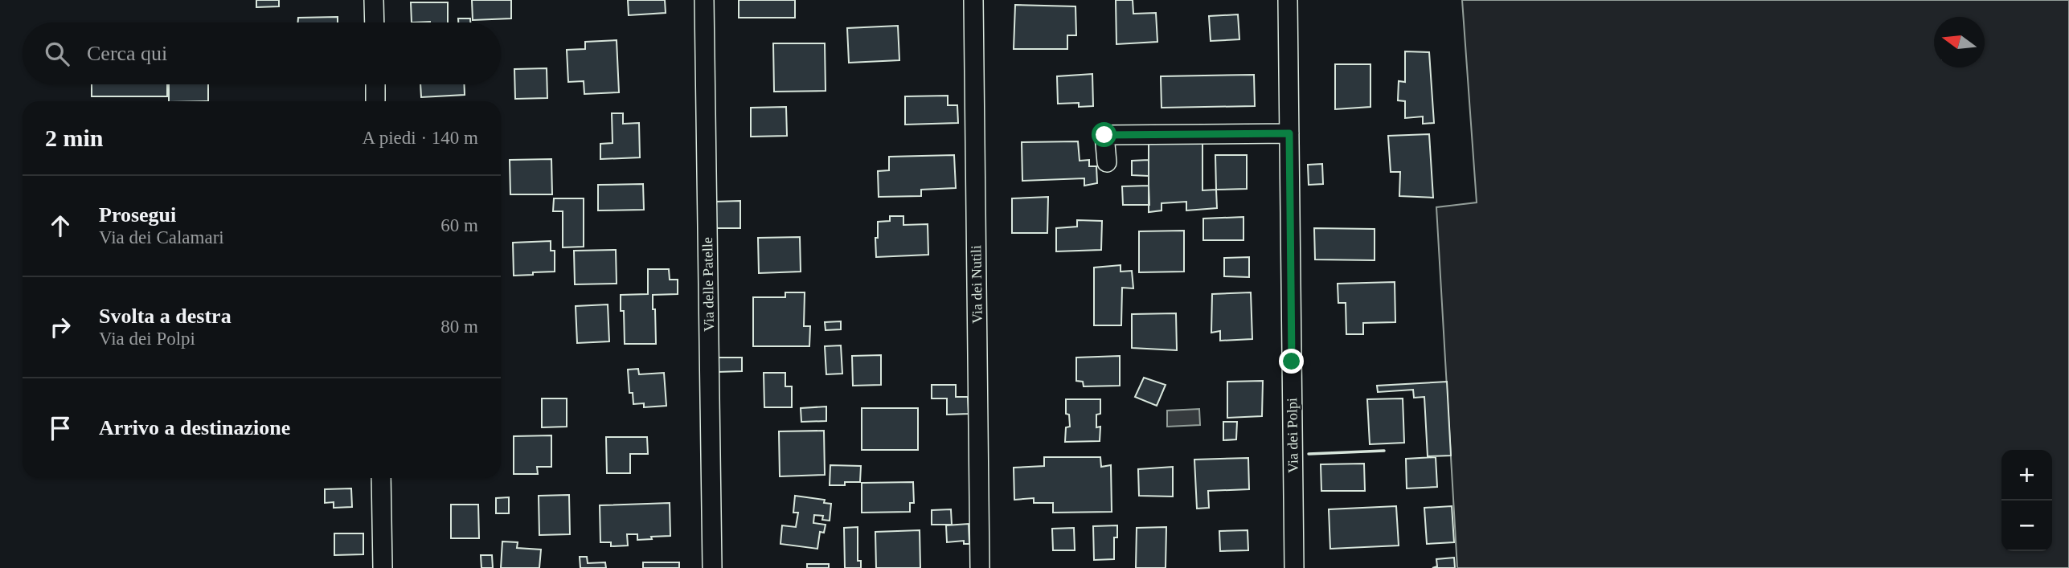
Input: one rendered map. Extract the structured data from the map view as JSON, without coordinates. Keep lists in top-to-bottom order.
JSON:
{
  "streets": {
    "street": ["Via delle Patelle", "Via dei Nutili", "Via dei Polpi"]
  },
  "north": "left",
  "page": {
    "search": "Cerca qui",
    "heading": ["2 min", "A piedi · 140 m"],
    "list": [
      ["Prosegui", "Via dei Calamari", "60 m"],
      ["Svolta a destra", "Via dei Polpi", "80 m"],
      "Arrivo a destinazione"
    ],
    "map_buttons": ["+", "−"]
  }
}
